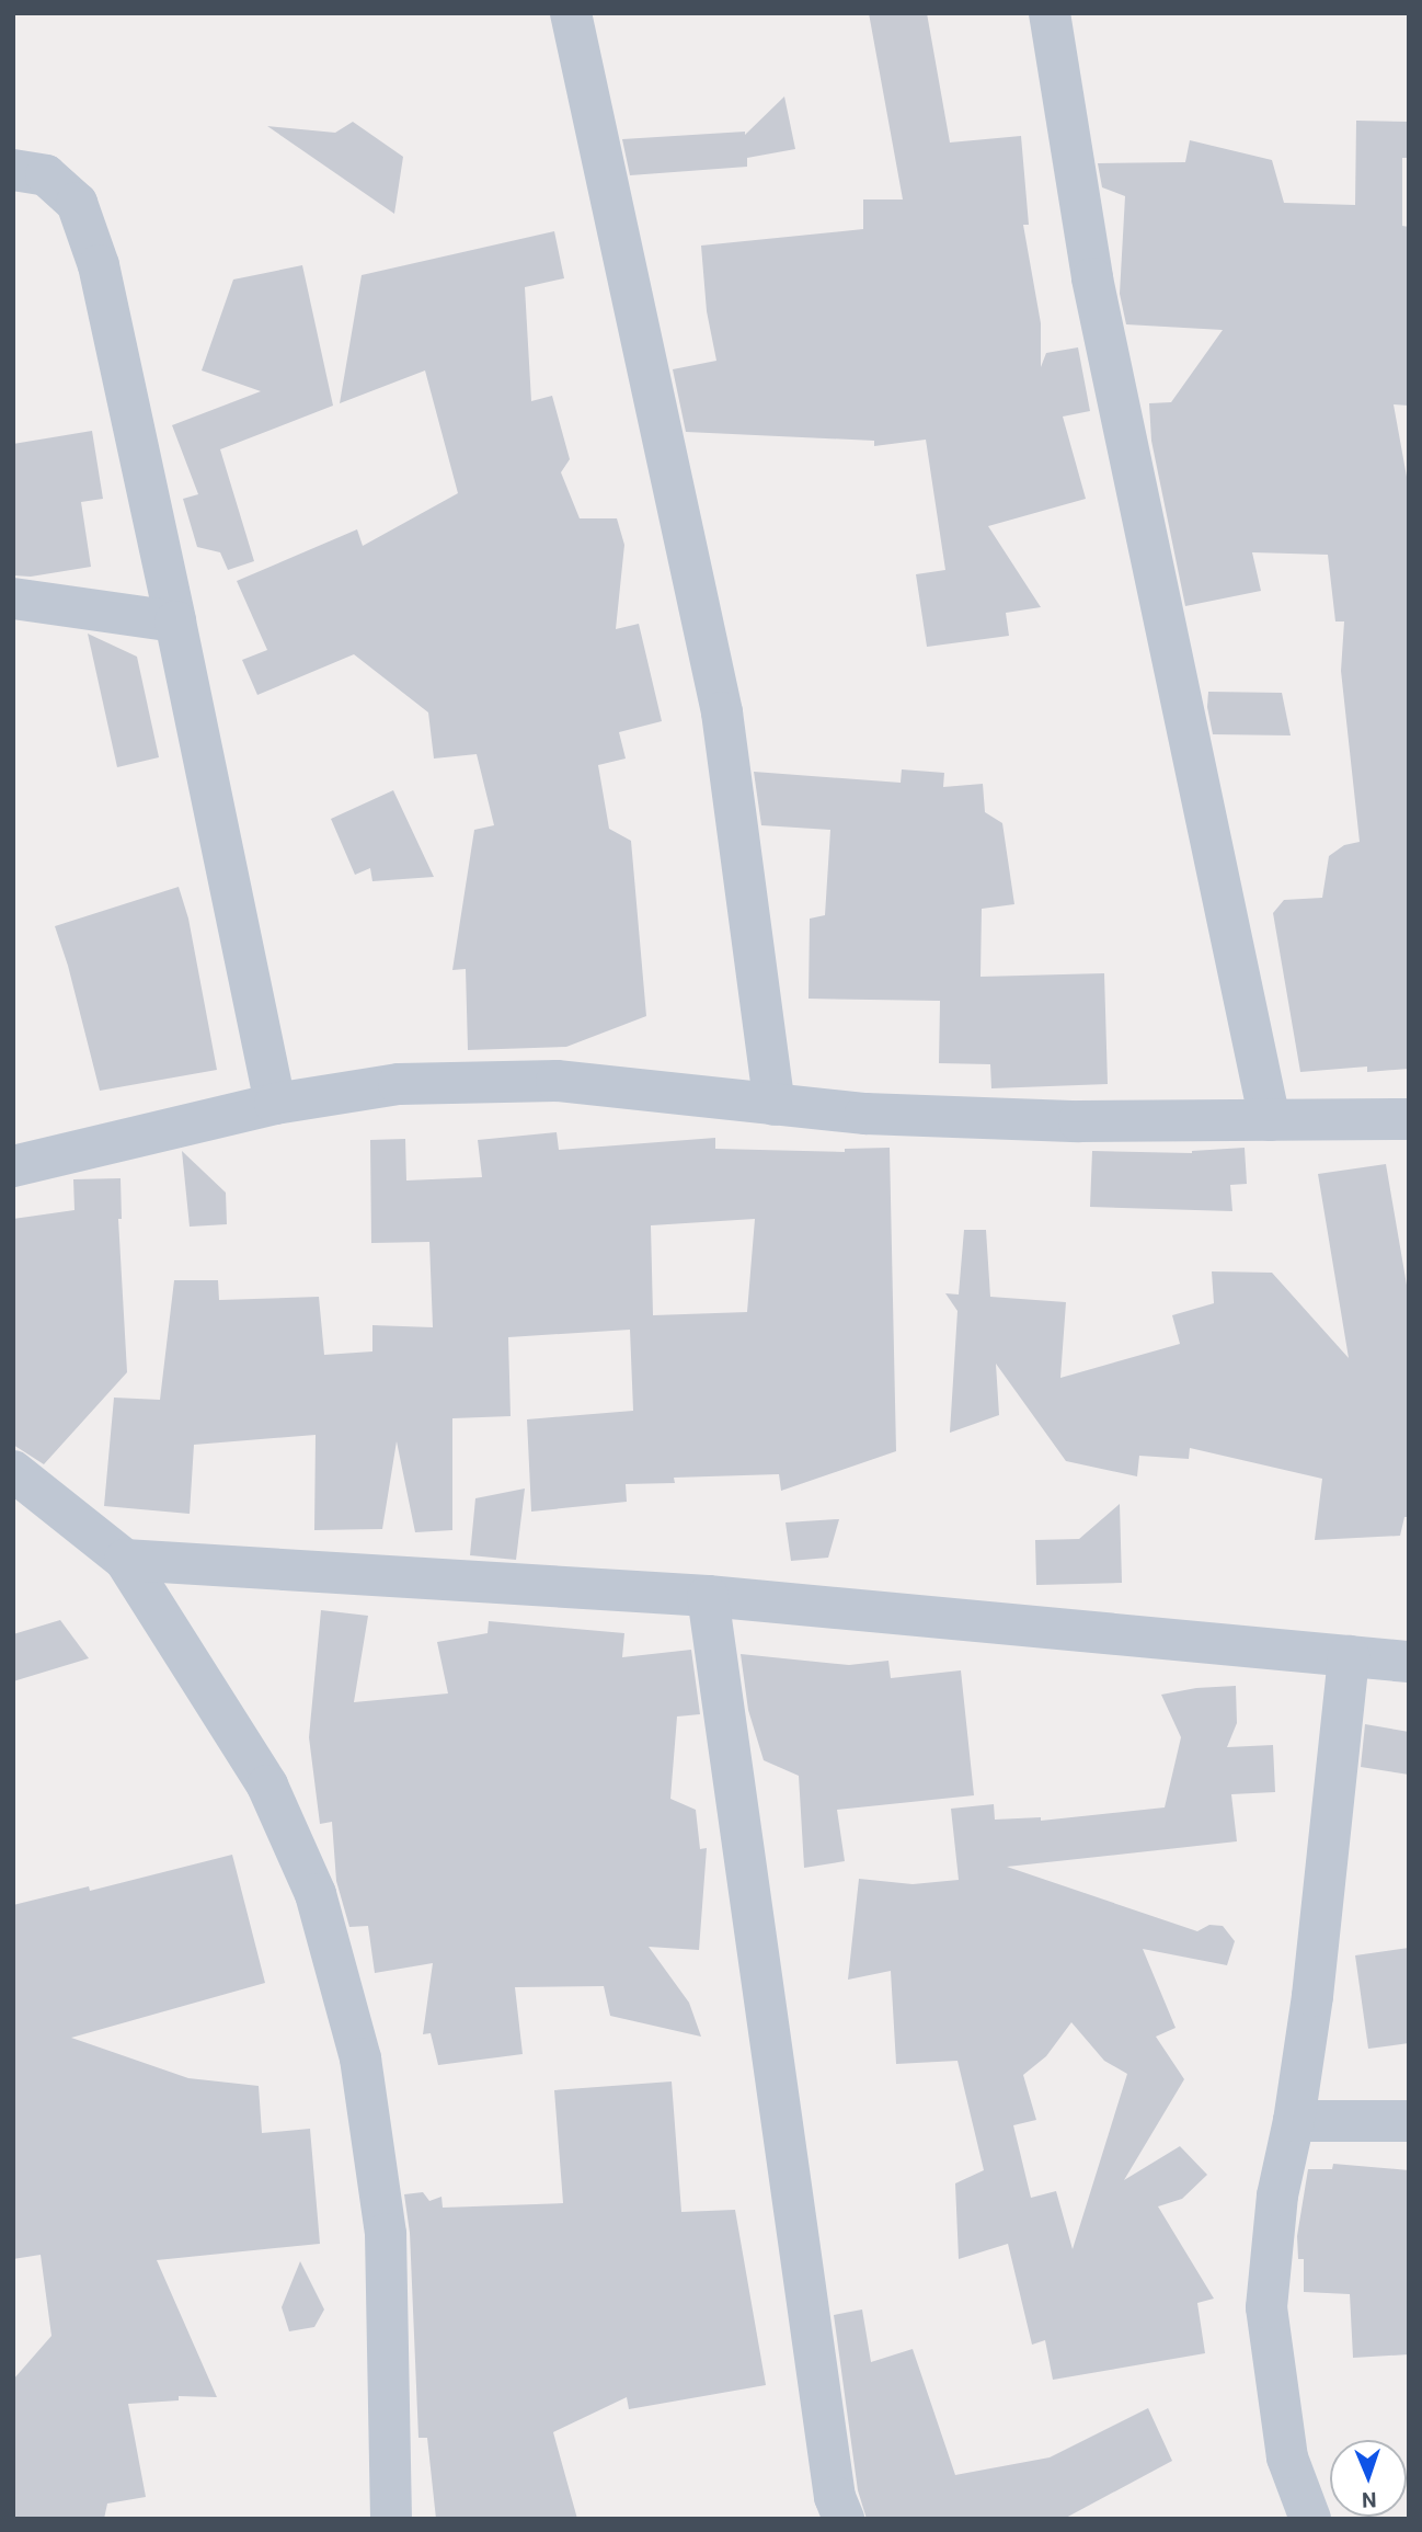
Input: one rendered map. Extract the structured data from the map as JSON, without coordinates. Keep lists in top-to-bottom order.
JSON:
{
  "north": "bottom"
}
